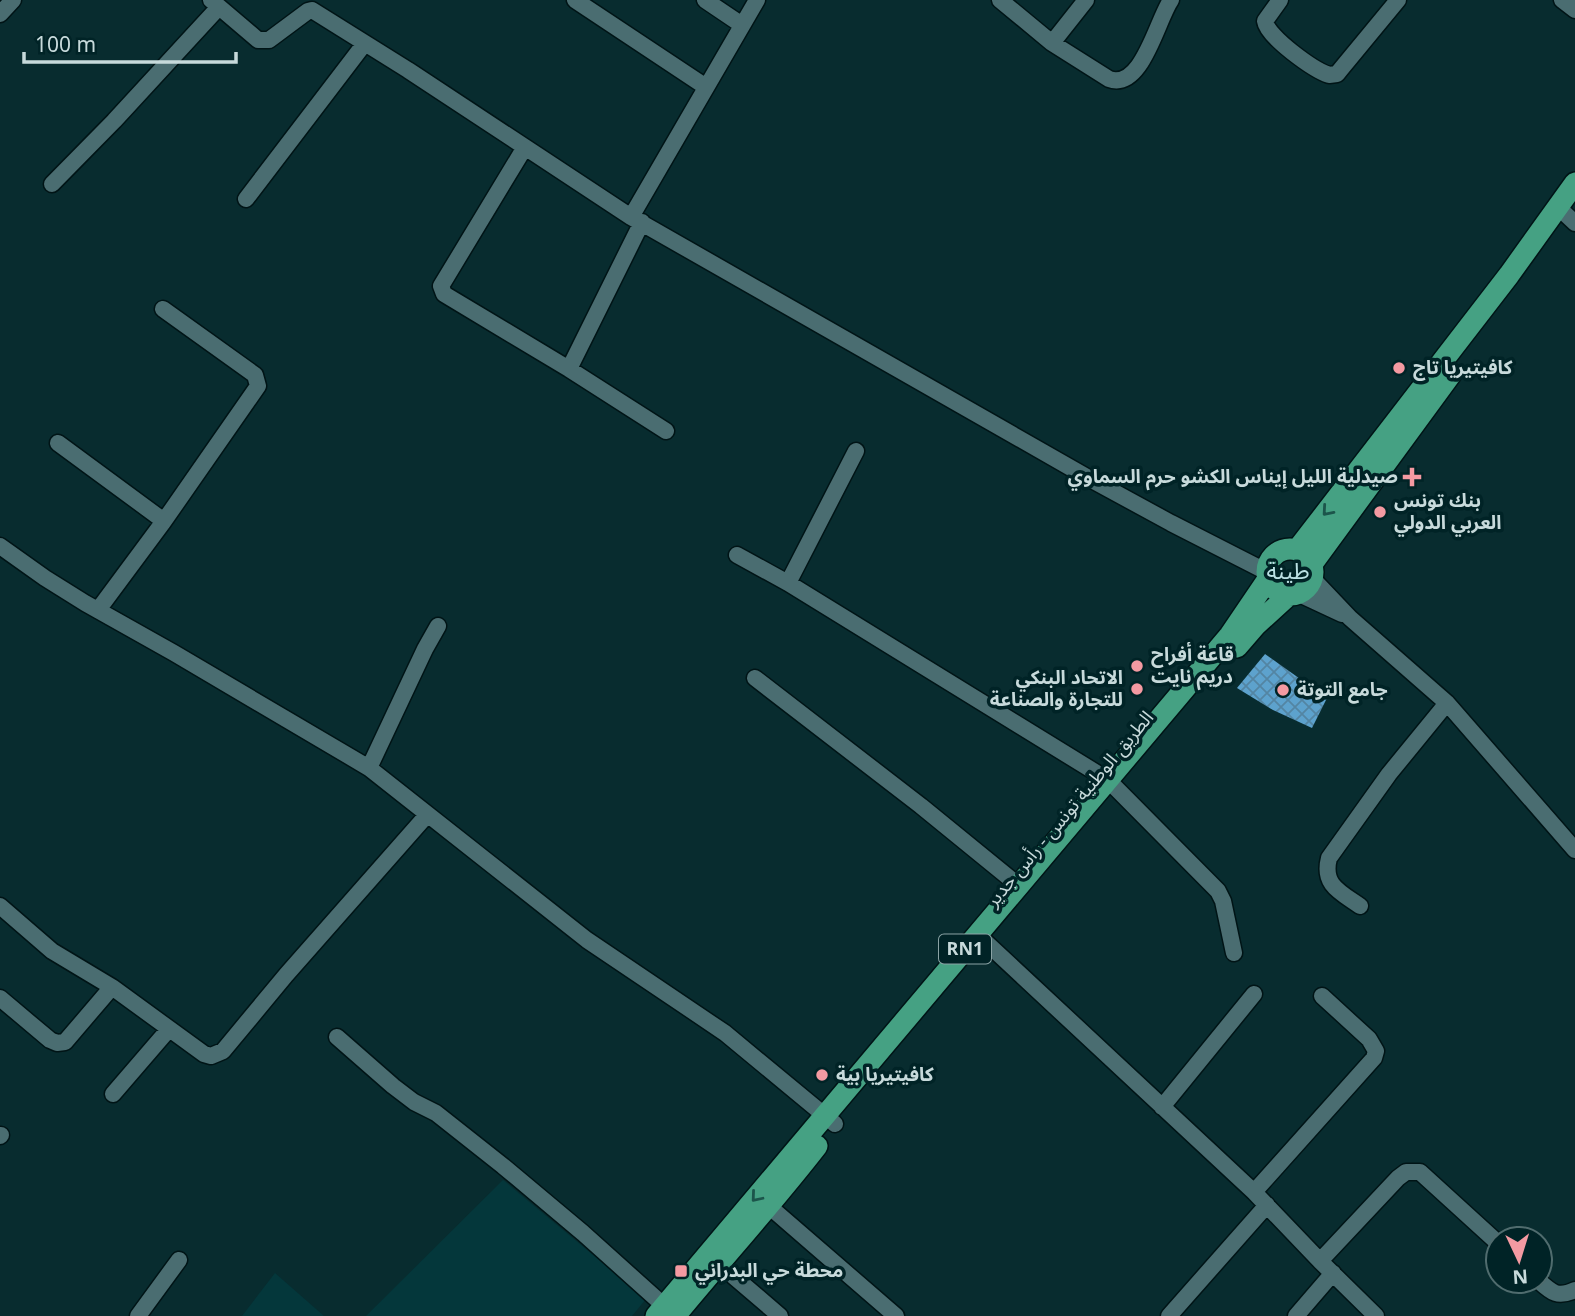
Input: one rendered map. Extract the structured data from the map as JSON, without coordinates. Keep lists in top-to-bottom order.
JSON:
{
  "streets": {
    "highway": ["الطريق الوطنية تونس - رأس جدير", "RN1"]
  },
  "crossings": [
    ["الطريق الوطنية تونس - رأس جدير", "RN1"]
  ],
  "districts": ["طينة"],
  "places": {
    "other": [
      "كافيتيريا تاج",
      "بنك تونس العربي الدولي",
      "قاعة أفراح دريم نايت",
      "الاتحاد البنكي للتجارة والصناعة",
      "جامع التوتة",
      "كافيتيريا بية"
    ],
    "health": ["صيدلية الليل إيناس الكشو حرم السماوي"],
    "transit": ["محطة حي البدراني"]
  },
  "scale_bar": "100 m",
  "north": "bottom"
}
